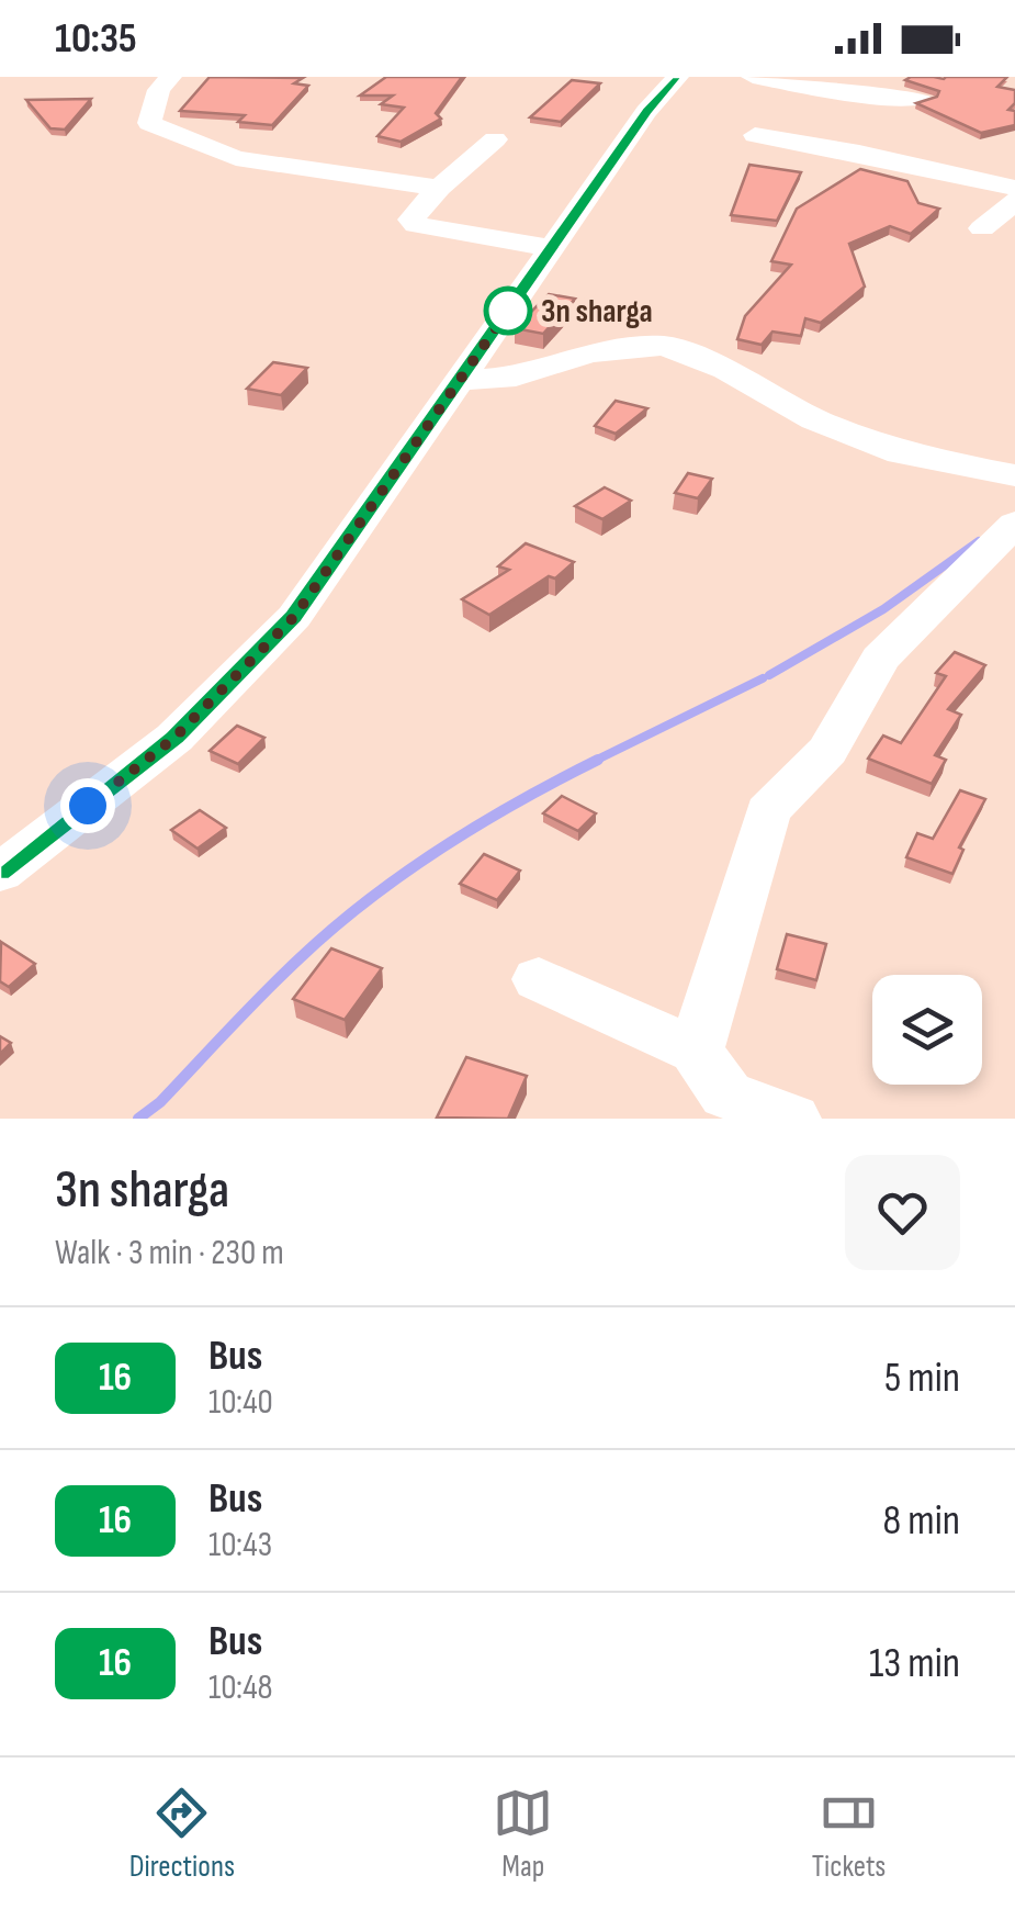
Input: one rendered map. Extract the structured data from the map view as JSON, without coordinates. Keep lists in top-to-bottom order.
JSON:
{
  "places": ["3n sharga"],
  "lines": ["bus line 16"],
  "page": {
    "status": "10:35",
    "heading": ["3n sharga", "Walk · 3 min · 230 m"],
    "list": [
      {
        "mark": "16",
        "name": "Bus",
        "note": "10:40",
        "value": "5 min"
      },
      {
        "mark": "16",
        "name": "Bus",
        "note": "10:43",
        "value": "8 min"
      },
      {
        "mark": "16",
        "name": "Bus",
        "note": "10:48",
        "value": "13 min"
      }
    ],
    "tabs": ["Directions", "Map", "Tickets"]
  }
}
